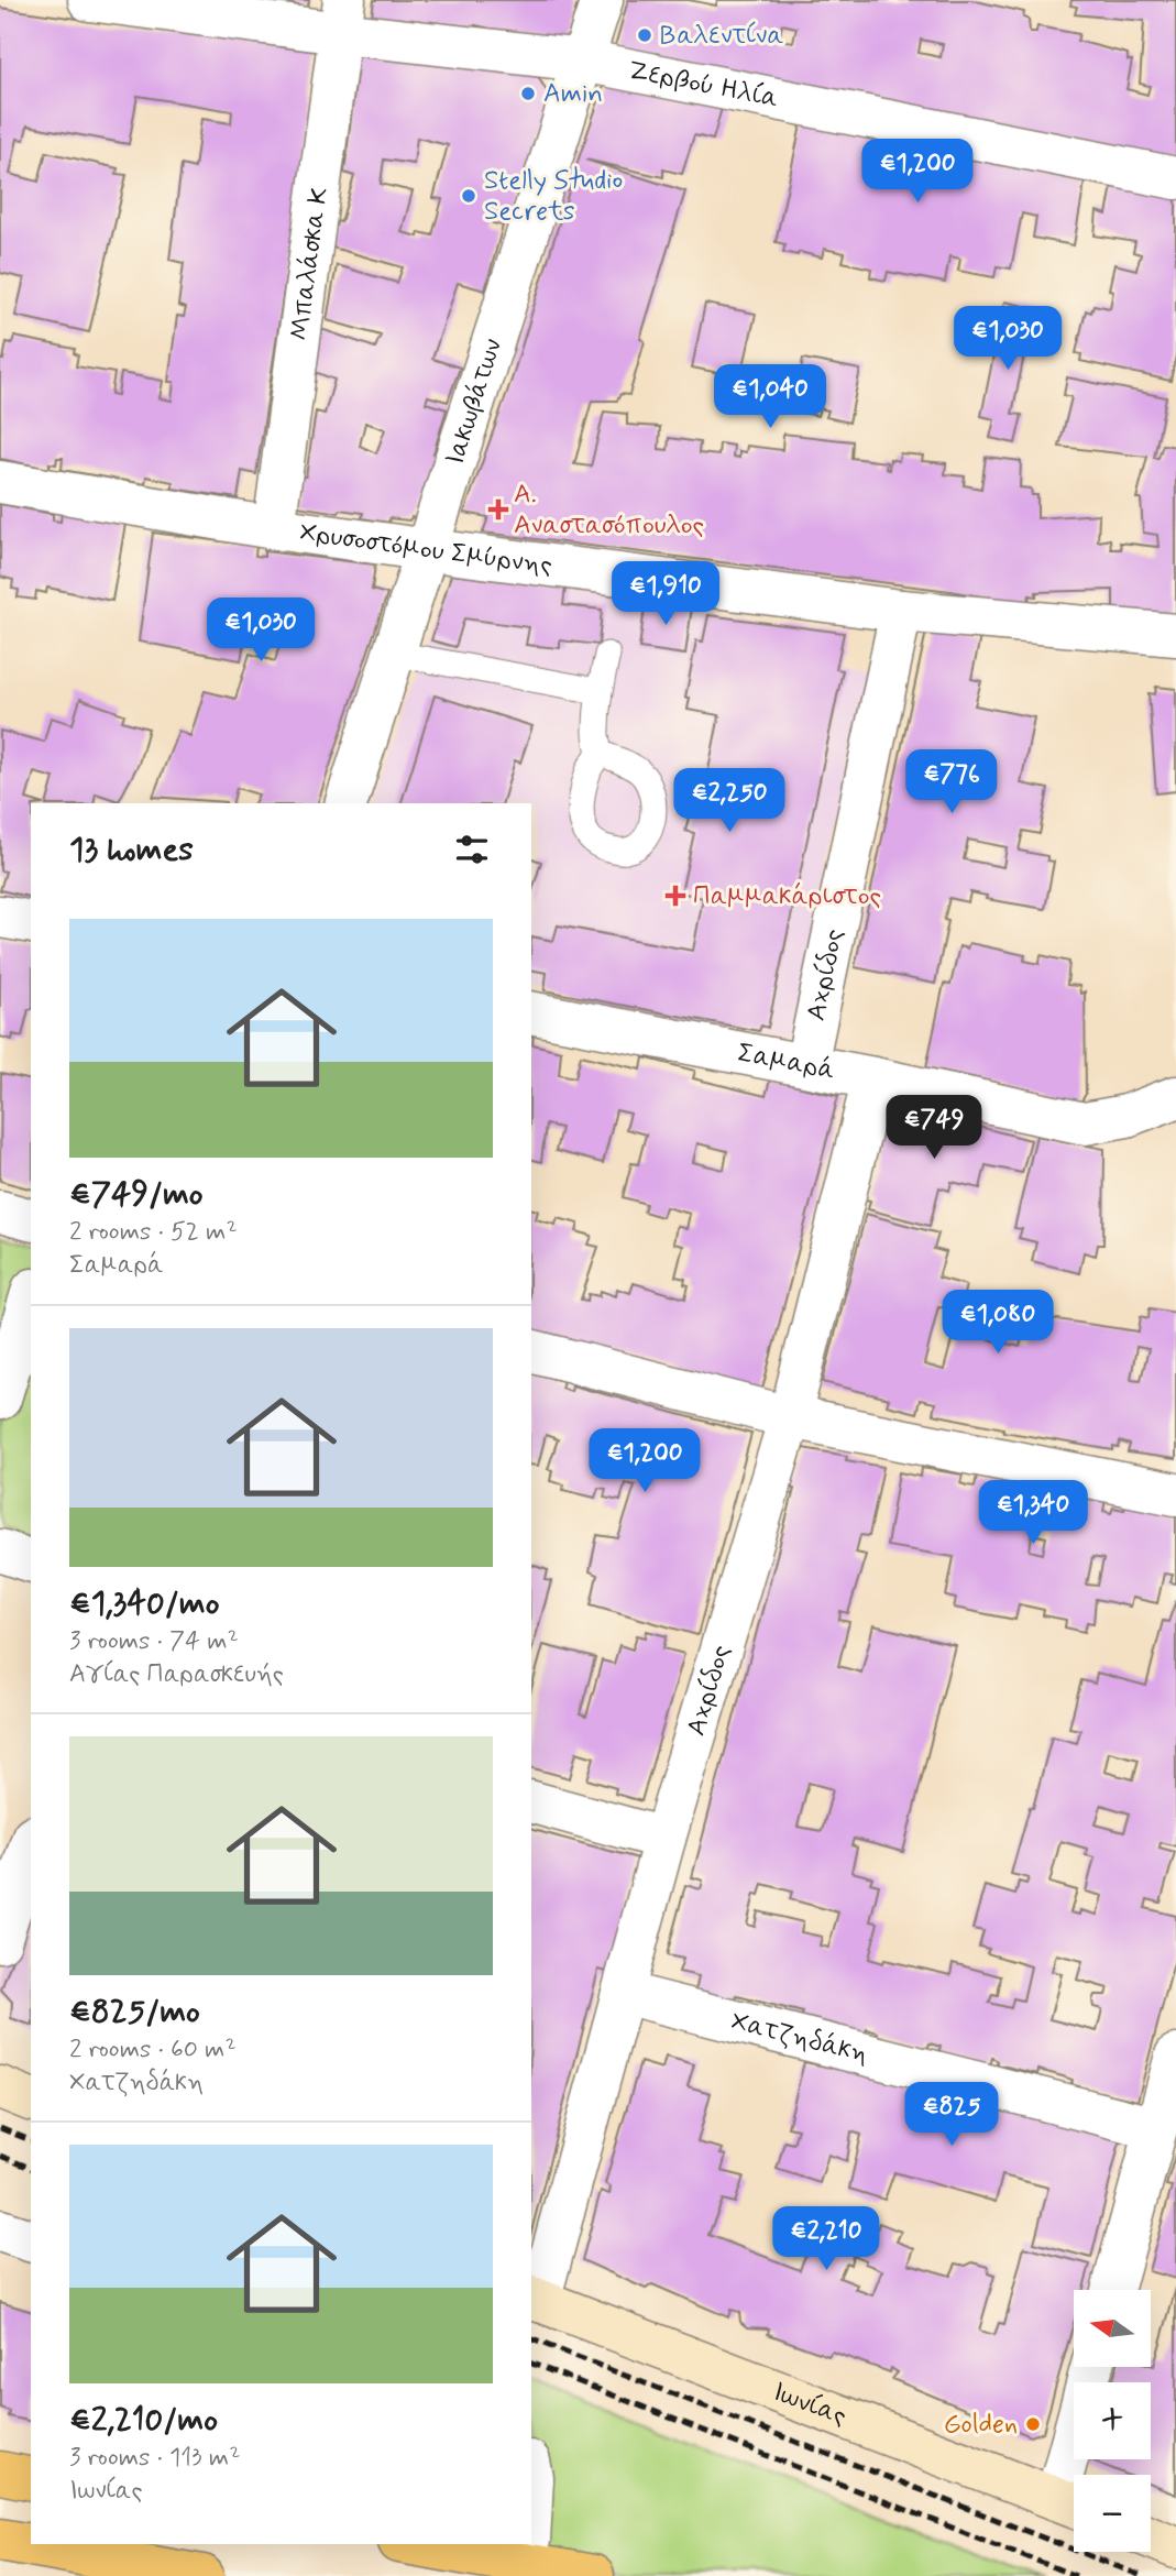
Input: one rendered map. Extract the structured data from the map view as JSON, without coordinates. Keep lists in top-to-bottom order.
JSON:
{
  "streets": {
    "street": [
      "Ζερβού Ηλία",
      "Μπαλάσκα Κ",
      "Ιακωβάτων",
      "Χρυσοστόμου Σμύρνης",
      "Αχρίδος",
      "Σαμαρά",
      "Χατζηδάκη",
      "Ιωνίας"
    ]
  },
  "crossings": [
    ["Ζερβού Ηλία", "Μπαλάσκα Κ"],
    ["Ζερβού Ηλία", "Ιακωβάτων"],
    ["Μπαλάσκα Κ", "Χρυσοστόμου Σμύρνης"],
    ["Ιακωβάτων", "Χρυσοστόμου Σμύρνης"],
    ["Χρυσοστόμου Σμύρνης", "Αχρίδος"],
    ["Αχρίδος", "Σαμαρά"],
    ["Αχρίδος", "Χατζηδάκη"],
    ["Αχρίδος", "Ιωνίας"]
  ],
  "places": {
    "other": [
      "Βαλεντίνα",
      "Amin",
      "Stelly Studio Secrets",
      "Golden"
    ],
    "health": ["Α. Αναστασόπουλος", "Παμμακάριστος"]
  },
  "north": "left",
  "page": {
    "price": [
      "€1,200",
      "€1,030",
      "€1,040",
      "€1,910",
      "€1,030",
      "€776",
      "€2,250",
      "€749",
      "€1,080",
      "€1,200",
      "€1,340",
      "€825",
      "€2,210"
    ],
    "heading": "13 homes",
    "list": [
      {
        "name": "€749/mo",
        "note": "2 rooms · 52 m² · Σαμαρά"
      },
      {
        "name": "€1,340/mo",
        "note": "3 rooms · 74 m² · Αγίας Παρασκευής"
      },
      {
        "name": "€825/mo",
        "note": "2 rooms · 60 m² · Χατζηδάκη"
      },
      {
        "name": "€2,210/mo",
        "note": "3 rooms · 113 m² · Ιωνίας"
      }
    ],
    "map_buttons": ["+", "−"]
  }
}
